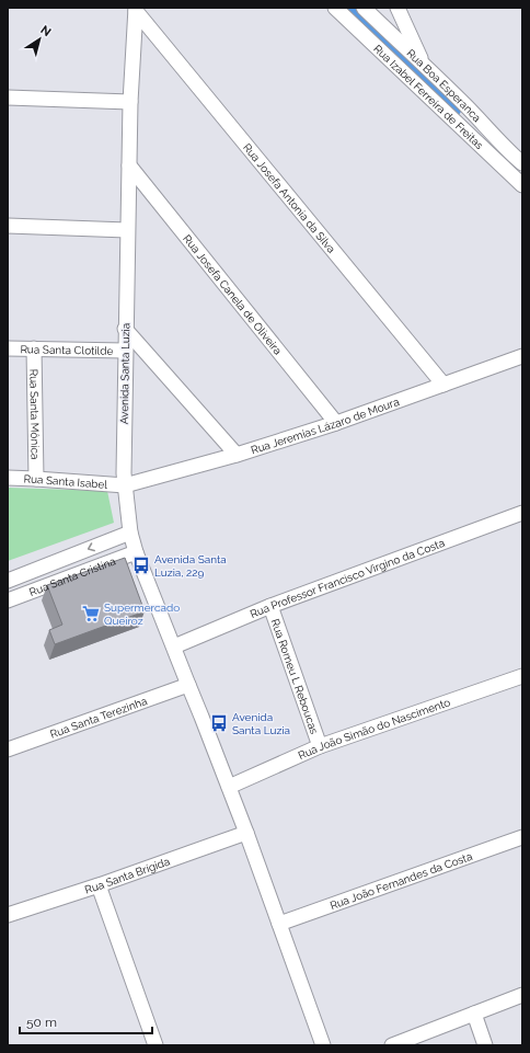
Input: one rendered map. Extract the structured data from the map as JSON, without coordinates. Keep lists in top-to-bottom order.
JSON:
{
  "streets": {
    "street": [
      "Rua Boa Esperanca",
      "Rua Izabel Ferreira de Freitas",
      "Rua Josefa Antonia da Silva",
      "Rua Josefa Canela de Oliveira",
      "Rua Santa Clotilde",
      "Avenida Santa Luzia",
      "Rua Santa Mônica",
      "Rua Jeremias Lázaro de Moura",
      "Rua Santa Isabel",
      "Rua Santa Cristina",
      "Rua Professor Francisco Virgino da Costa",
      "Rua Romeu L Reboucas",
      "Rua Santa Terezinha",
      "Rua João Simão do Nascimento",
      "Rua Santa Brígida",
      "Rua João Fernandes da Costa"
    ]
  },
  "crossings": [
    ["Rua Josefa Antonia da Silva", "Avenida Santa Luzia"],
    ["Rua Josefa Antonia da Silva", "Rua Jeremias Lázaro de Moura"],
    ["Rua Josefa Canela de Oliveira", "Avenida Santa Luzia"],
    ["Rua Josefa Canela de Oliveira", "Rua Jeremias Lázaro de Moura"],
    ["Rua Santa Clotilde", "Avenida Santa Luzia"],
    ["Rua Santa Clotilde", "Rua Santa Mônica"],
    ["Avenida Santa Luzia", "Rua Jeremias Lázaro de Moura"],
    ["Avenida Santa Luzia", "Rua Santa Isabel"],
    ["Avenida Santa Luzia", "Rua Santa Cristina"],
    ["Avenida Santa Luzia", "Rua Professor Francisco Virgino da Costa"],
    ["Avenida Santa Luzia", "Rua Santa Terezinha"],
    ["Avenida Santa Luzia", "Rua João Simão do Nascimento"],
    ["Avenida Santa Luzia", "Rua Santa Brígida"],
    ["Avenida Santa Luzia", "Rua João Fernandes da Costa"],
    ["Rua Santa Mônica", "Rua Santa Isabel"],
    ["Rua Jeremias Lázaro de Moura", "Rua Santa Isabel"],
    ["Rua Professor Francisco Virgino da Costa", "Rua Romeu L Reboucas"],
    ["Rua Romeu L Reboucas", "Rua João Simão do Nascimento"]
  ],
  "places": {
    "bus stop": ["Avenida Santa Luzia, 229", "Avenida Santa Luzia"],
    "supermarket": ["Supermercado Queiroz"]
  },
  "scale_bar": "50 m",
  "north": "top right"
}
